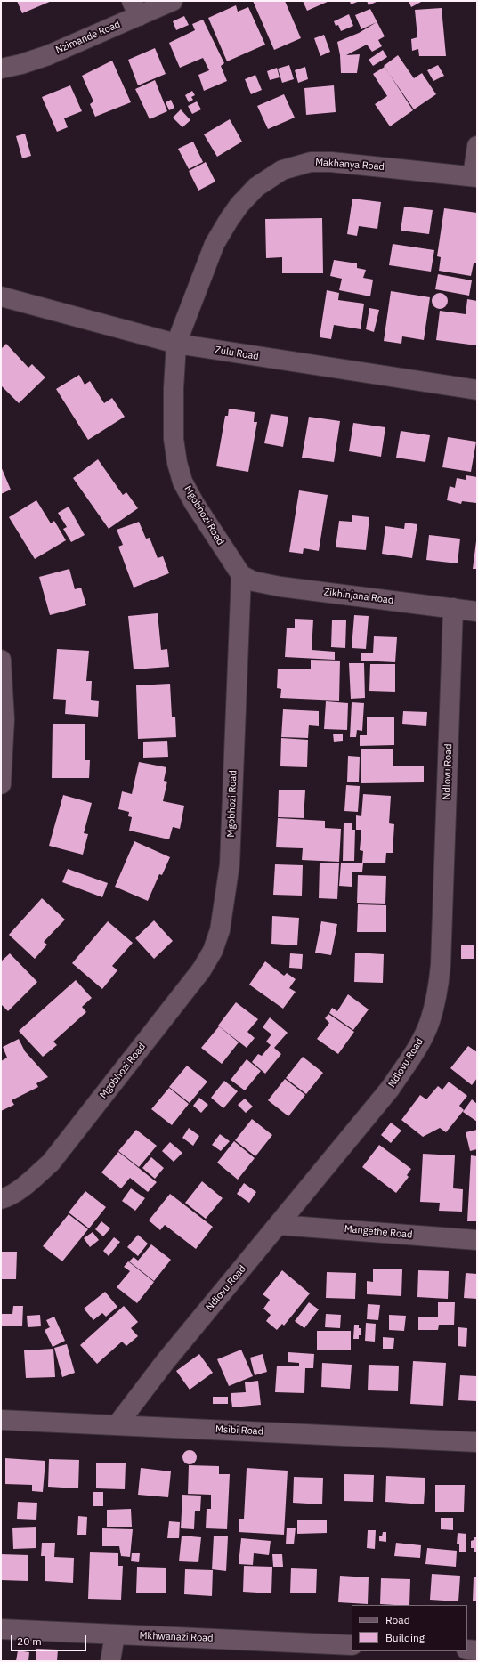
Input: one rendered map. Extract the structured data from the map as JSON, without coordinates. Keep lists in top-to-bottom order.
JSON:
{
  "streets": {
    "street": [
      "Nzimande Road",
      "Makhanya Road",
      "Zulu Road",
      "Mgobhozi Road",
      "Zikhinjana Road",
      "Ndlovu Road",
      "Mangethe Road",
      "Msibi Road",
      "Mkhwanazi Road"
    ]
  },
  "crossings": [
    ["Makhanya Road", "Zulu Road"],
    ["Makhanya Road", "Mgobhozi Road"],
    ["Zulu Road", "Mgobhozi Road"],
    ["Mgobhozi Road", "Zikhinjana Road"],
    ["Zikhinjana Road", "Ndlovu Road"],
    ["Ndlovu Road", "Mangethe Road"],
    ["Ndlovu Road", "Msibi Road"]
  ],
  "legend": ["Road", "Building"],
  "scale_bar": "20 m"
}
